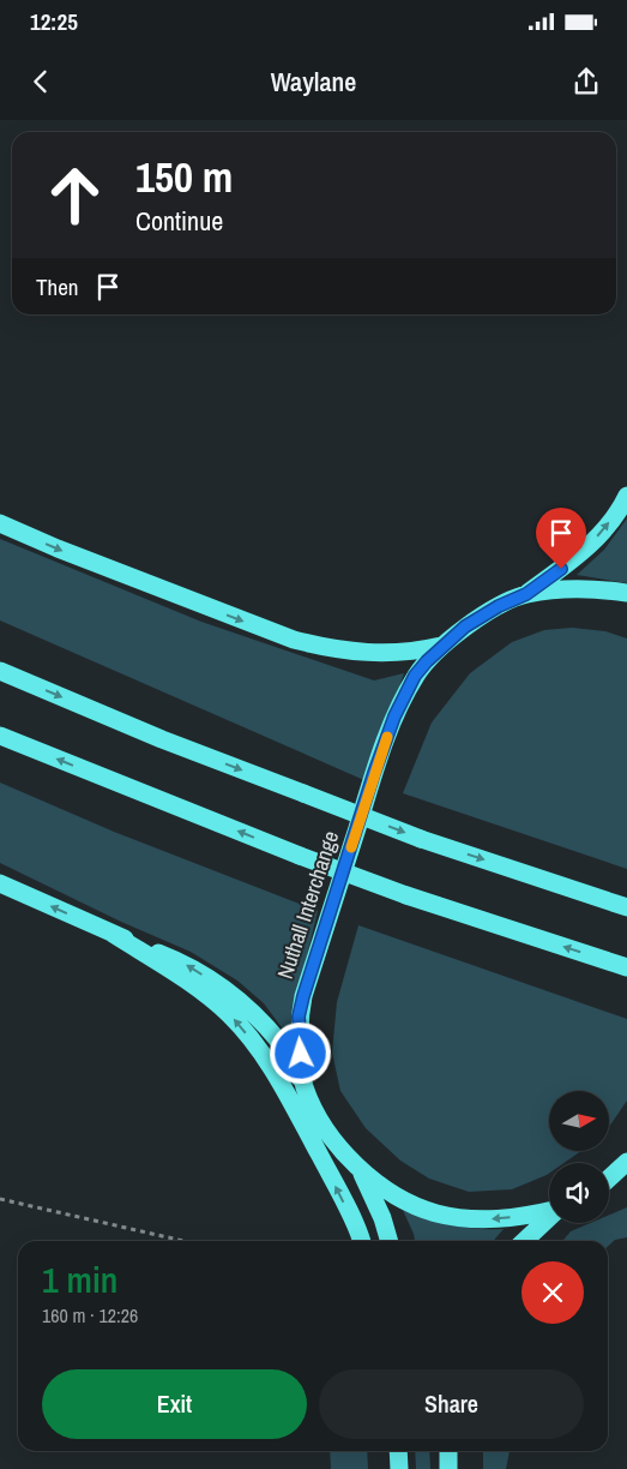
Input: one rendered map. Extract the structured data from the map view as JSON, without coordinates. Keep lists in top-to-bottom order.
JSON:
{
  "streets": {
    "highway": ["Nuthall Interchange"]
  },
  "north": "right",
  "page": {
    "status": "12:25",
    "header": "Waylane",
    "turn": ["150 m", "Continue"],
    "then": "Then",
    "heading": ["1 min", "160 m · 12:26"],
    "buttons": ["Exit", "Share"]
  }
}
